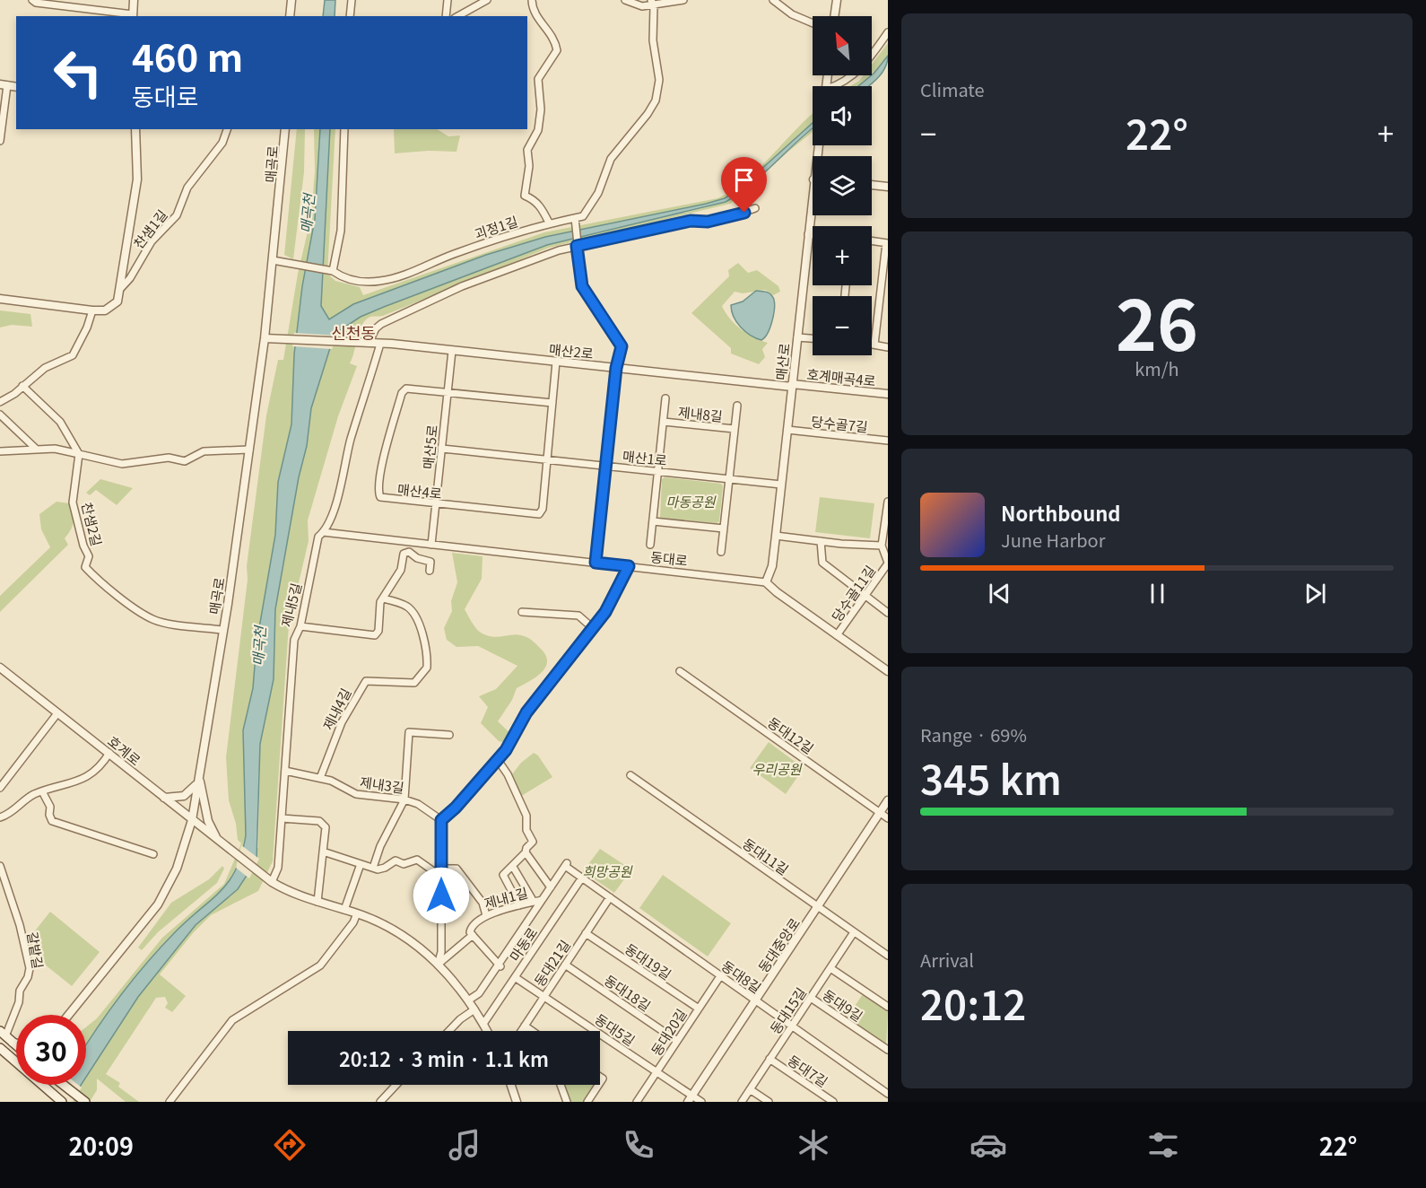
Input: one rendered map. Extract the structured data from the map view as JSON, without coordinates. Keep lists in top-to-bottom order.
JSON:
{
  "streets": {
    "street": [
      "매곡로",
      "괴정1길",
      "찬샘1길",
      "매산2로",
      "매산로",
      "호계매곡4로",
      "제내8길",
      "당수골7길",
      "매산5로",
      "매산1로",
      "매산4로",
      "찬샘2길",
      "동대로",
      "당수골11길",
      "제내5길",
      "제내4길",
      "동대12길",
      "호계로",
      "제내3길",
      "동대11길",
      "제내1길",
      "마동로",
      "동대중앙로",
      "갈밭길",
      "동대19길",
      "동대21길",
      "동대8길",
      "동대18길",
      "동대9길",
      "동대15길",
      "동대5길",
      "동대20길",
      "동대7길"
    ]
  },
  "crossings": [
    ["매곡로", "괴정1길"],
    ["매곡로", "매산2로"],
    ["매곡로", "찬샘2길"],
    ["매곡로", "호계로"],
    ["매산2로", "매산로"],
    ["매산2로", "호계매곡4로"],
    ["매산2로", "매산5로"],
    ["매산2로", "매산4로"],
    ["매산2로", "제내5길"],
    ["매산로", "호계매곡4로"],
    ["매산로", "당수골7길"],
    ["매산로", "매산1로"],
    ["매산로", "동대로"],
    ["제내8길", "매산1로"],
    ["매산5로", "매산1로"],
    ["매산5로", "매산4로"],
    ["매산5로", "동대로"],
    ["매산1로", "매산4로"],
    ["동대로", "제내5길"],
    ["제내5길", "호계로"],
    ["제내5길", "제내3길"],
    ["제내4길", "제내3길"],
    ["동대12길", "동대중앙로"],
    ["동대11길", "동대중앙로"],
    ["동대11길", "동대15길"],
    ["제내1길", "동대8길"],
    ["마동로", "동대8길"],
    ["마동로", "동대5길"],
    ["동대중앙로", "동대8길"],
    ["동대중앙로", "동대5길"],
    ["동대19길", "동대21길"],
    ["동대19길", "동대20길"],
    ["동대21길", "동대8길"],
    ["동대21길", "동대18길"],
    ["동대21길", "동대5길"],
    ["동대8길", "동대15길"],
    ["동대8길", "동대20길"],
    ["동대18길", "동대20길"],
    ["동대9길", "동대15길"],
    ["동대15길", "동대7길"],
    ["동대5길", "동대20길"]
  ],
  "districts": ["신천동"],
  "water": ["매곡천"],
  "parks": ["마동공원", "우리공원", "희망공원"],
  "north": "top left",
  "page": {
    "tile": [
      "Climate",
      ["26", "km/h"],
      ["Range · 69%", "345 km"],
      ["Arrival", "20:12"]
    ],
    "map_buttons": ["+", "−"],
    "turn": ["460 m", "동대로"],
    "heat": ["−", "22°", "+"],
    "song": ["Northbound", "June Harbor"],
    "limit": "30",
    "trip": "20:12 · 3 min · 1.1 km",
    "tabs": ["20:09", "22°"]
  }
}
